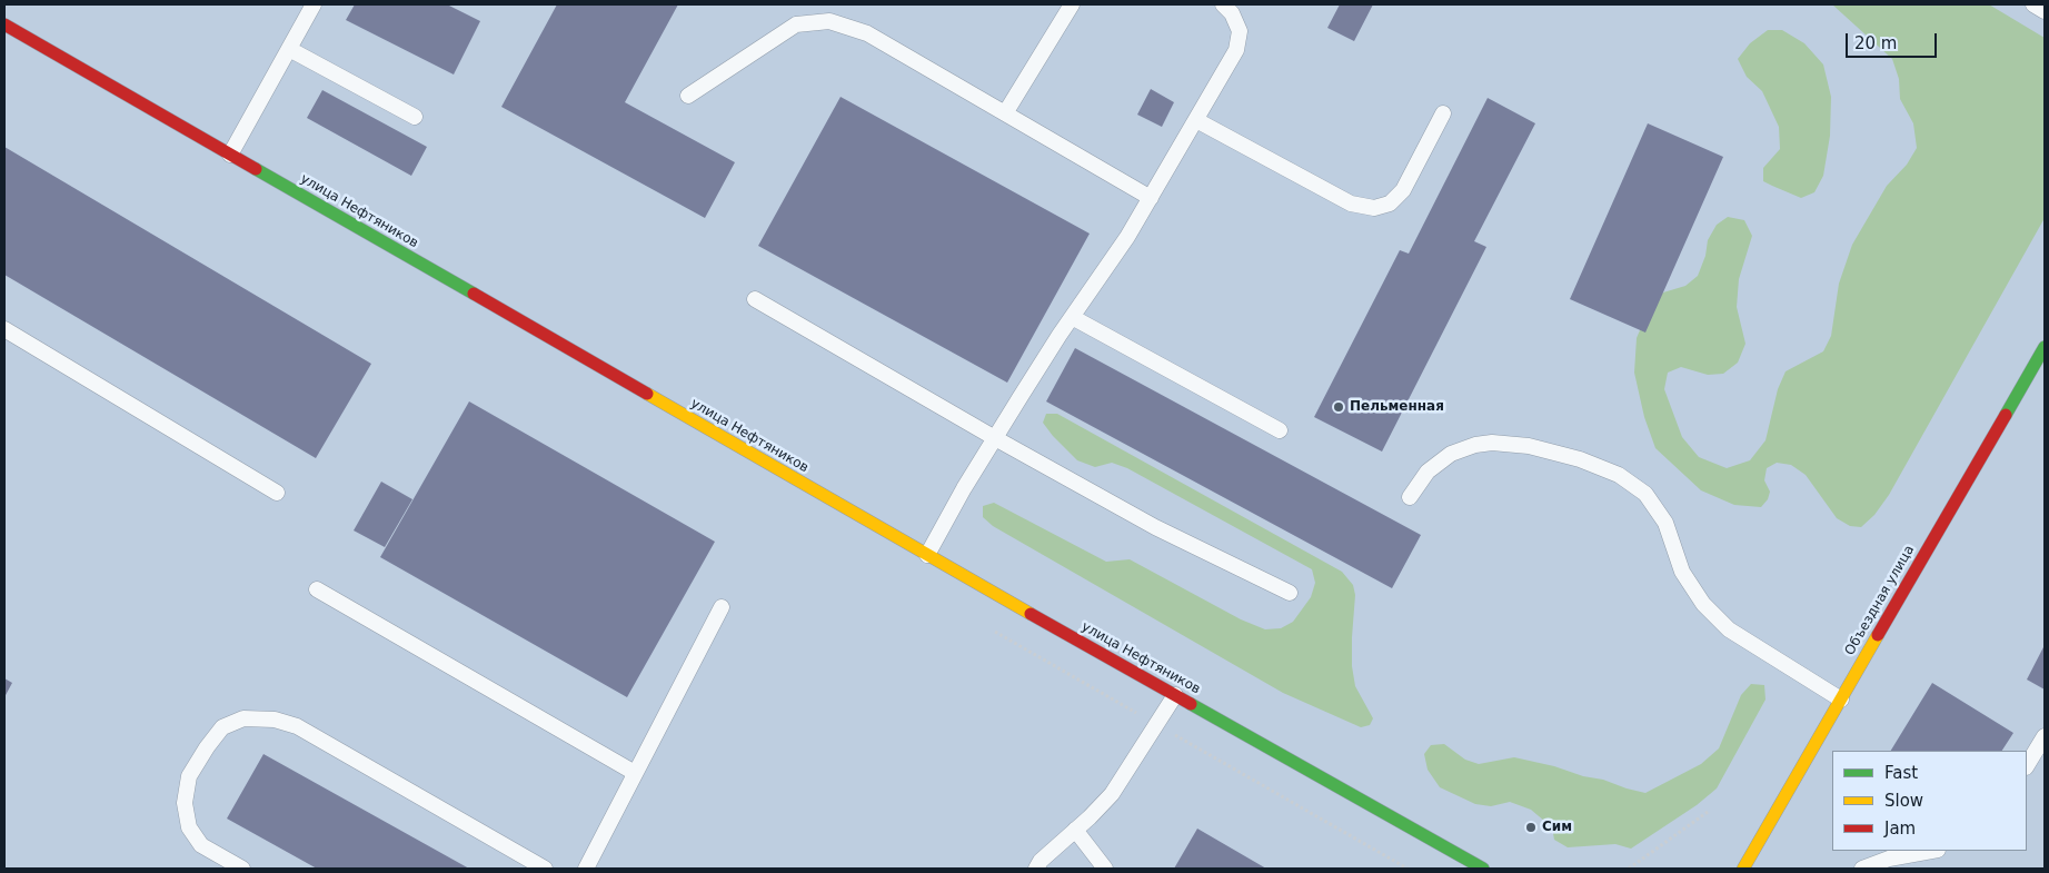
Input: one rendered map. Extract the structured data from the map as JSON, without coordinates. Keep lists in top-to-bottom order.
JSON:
{
  "streets": {
    "street": ["улица Нефтяников", "Объездная улица"]
  },
  "places": ["Пельменная", "Сим"],
  "legend": ["Fast", "Slow", "Jam"],
  "scale_bar": "20 m"
}
